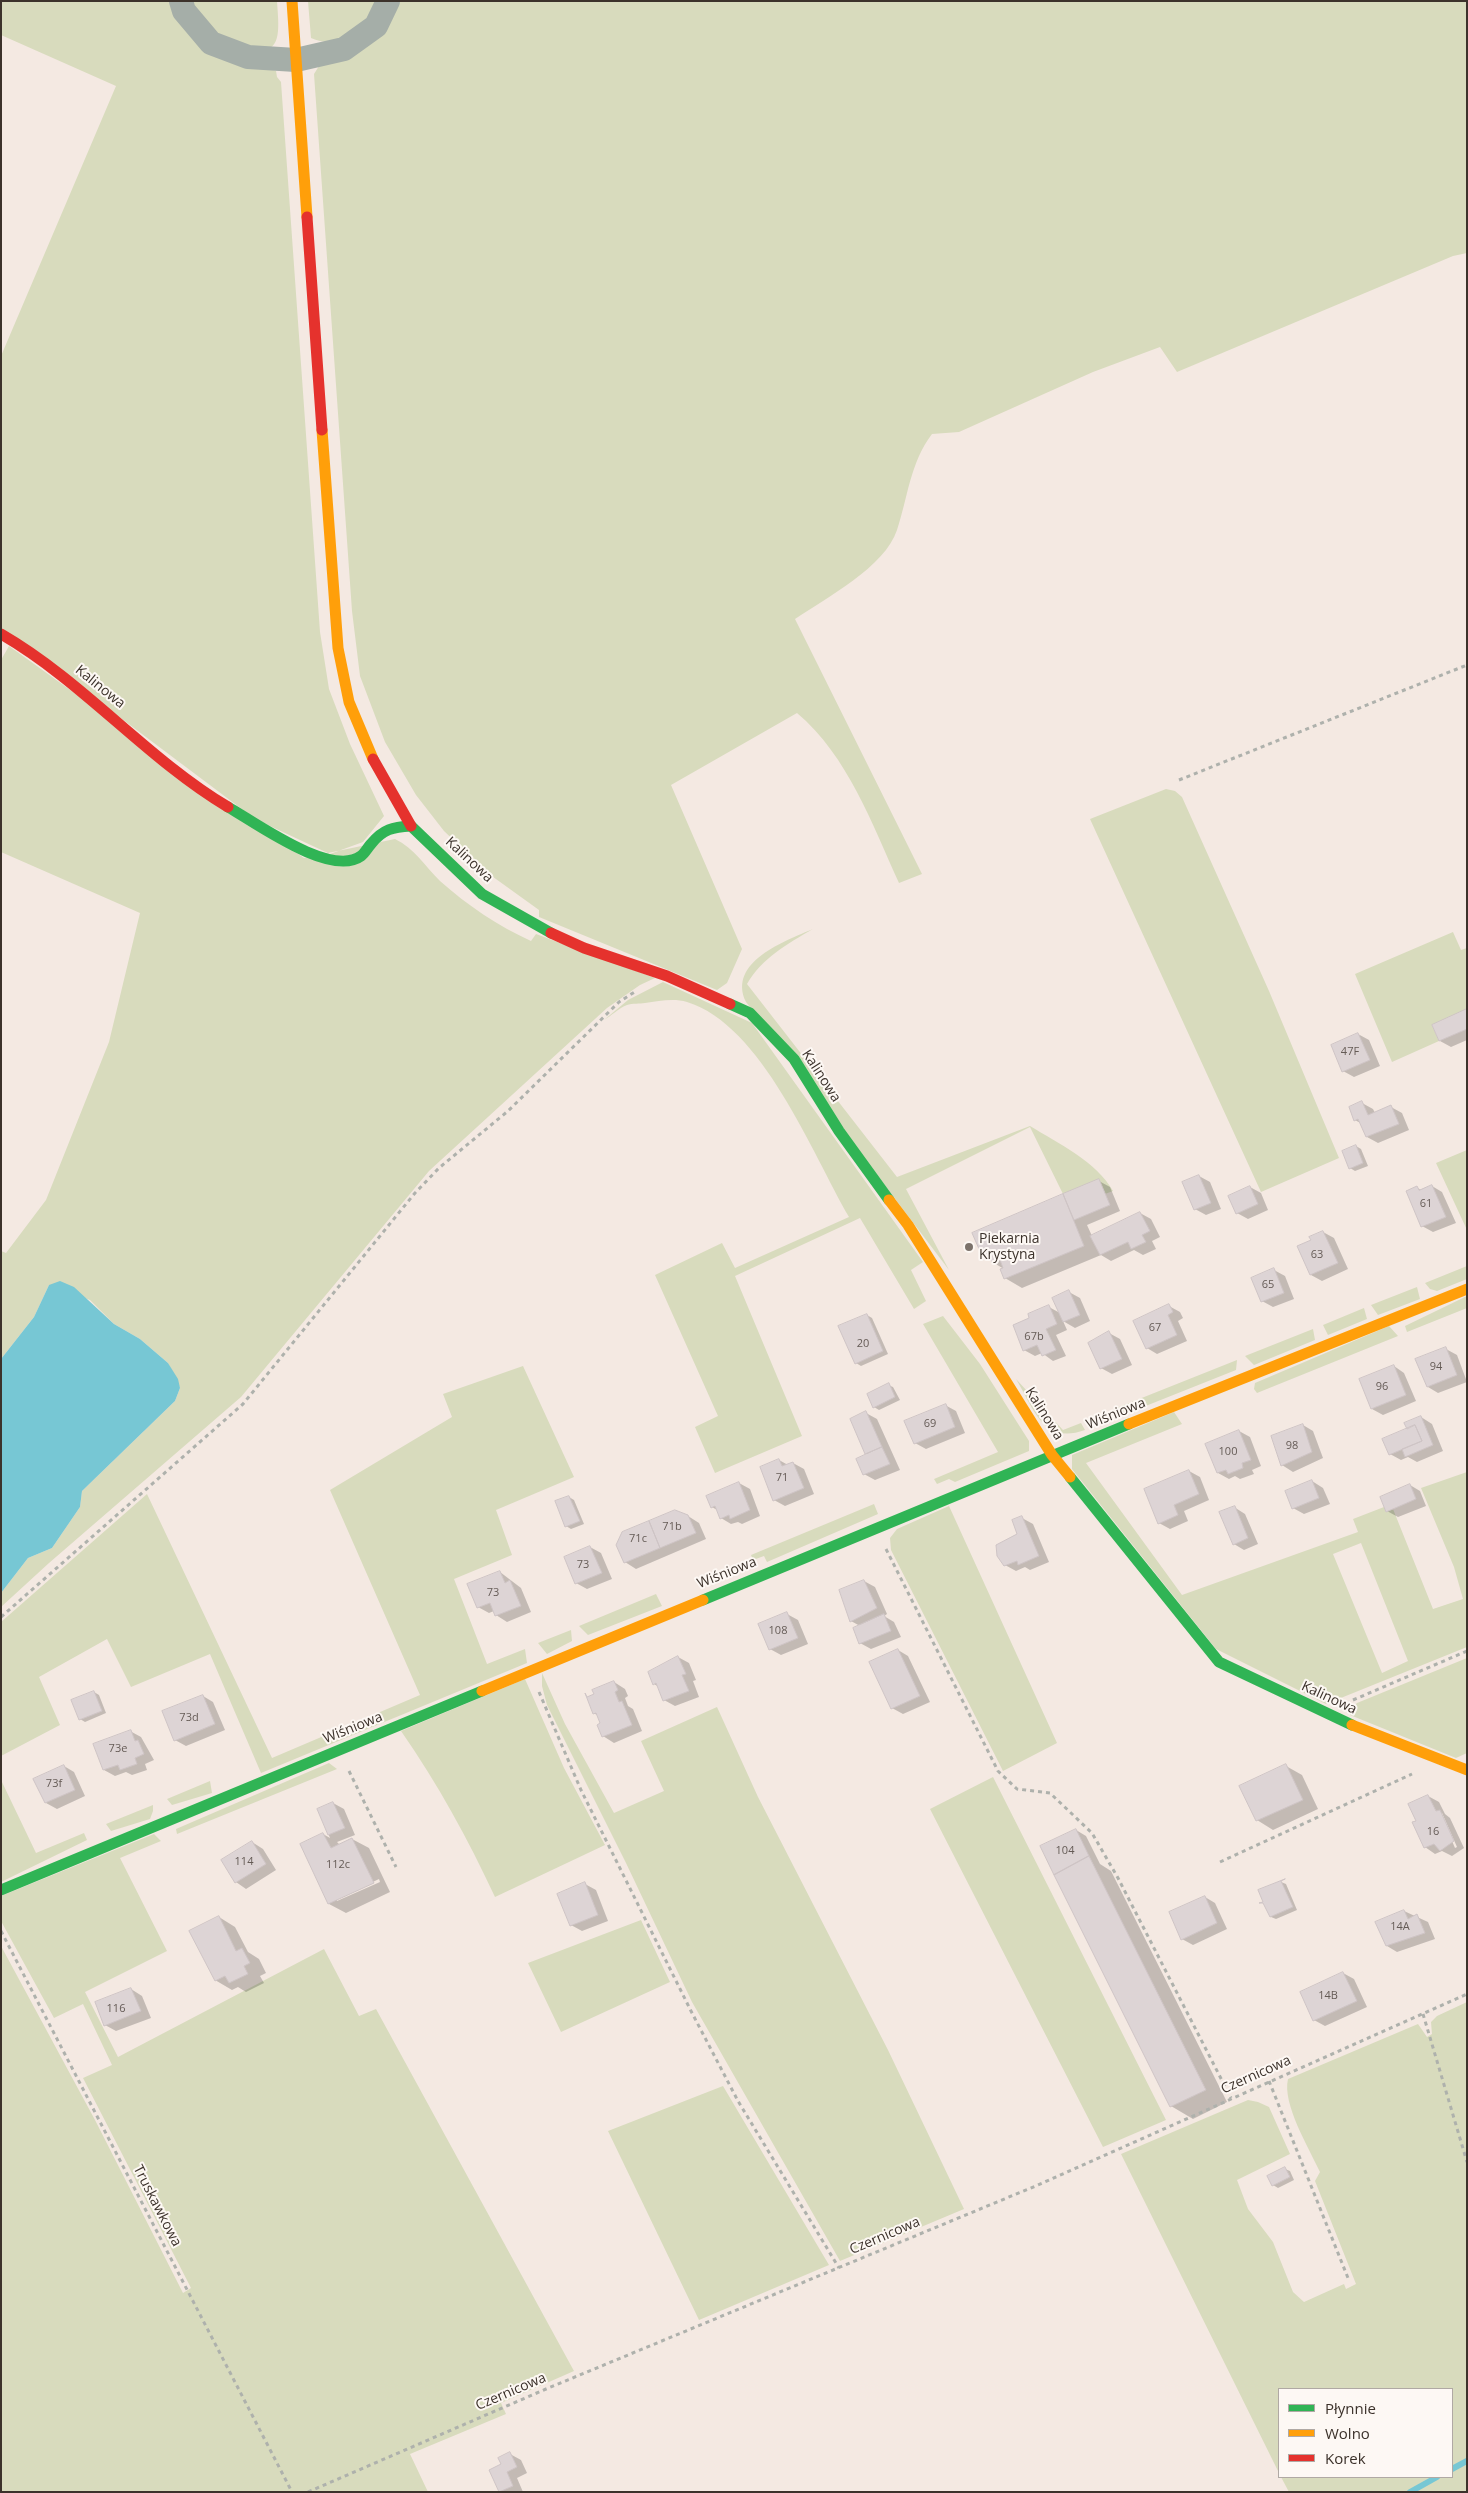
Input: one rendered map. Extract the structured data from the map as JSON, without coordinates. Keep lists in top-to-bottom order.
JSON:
{
  "streets": {
    "street": ["Kalinowa", "Wiśniowa"],
    "path": ["Czernicowa", "Truskawkowa"]
  },
  "crossings": [
    ["Kalinowa", "Wiśniowa"]
  ],
  "places": ["Piekarnia Krystyna"],
  "house_numbers": [
    "47F",
    "61",
    "63",
    "65",
    "67",
    "67b",
    "20",
    "94",
    "96",
    "69",
    "98",
    "100",
    "71",
    "71b",
    "71c",
    "73",
    "73",
    "108",
    "73d",
    "73e",
    "73f",
    "16",
    "104",
    "114",
    "112c",
    "14A",
    "14B",
    "116"
  ],
  "legend": ["Płynnie", "Wolno", "Korek"]
}
